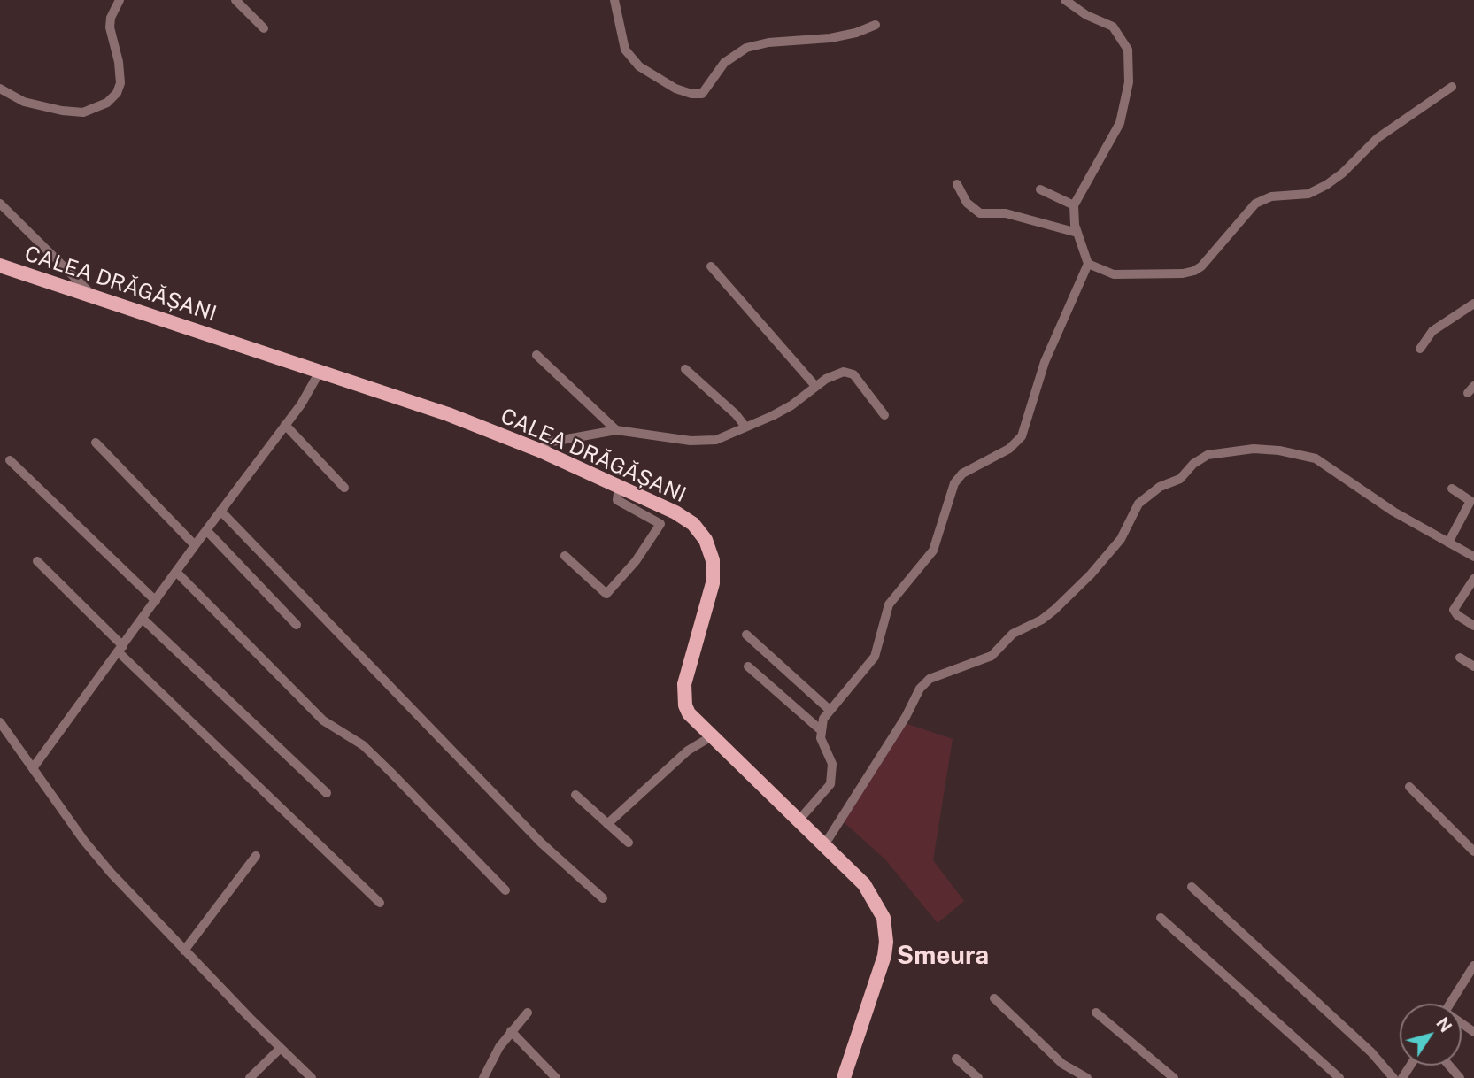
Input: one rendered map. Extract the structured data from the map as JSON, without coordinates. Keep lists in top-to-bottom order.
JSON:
{
  "streets": {
    "main road": ["CALEA DRĂGĂȘANI"]
  },
  "districts": ["Smeura"],
  "north": "top right"
}
